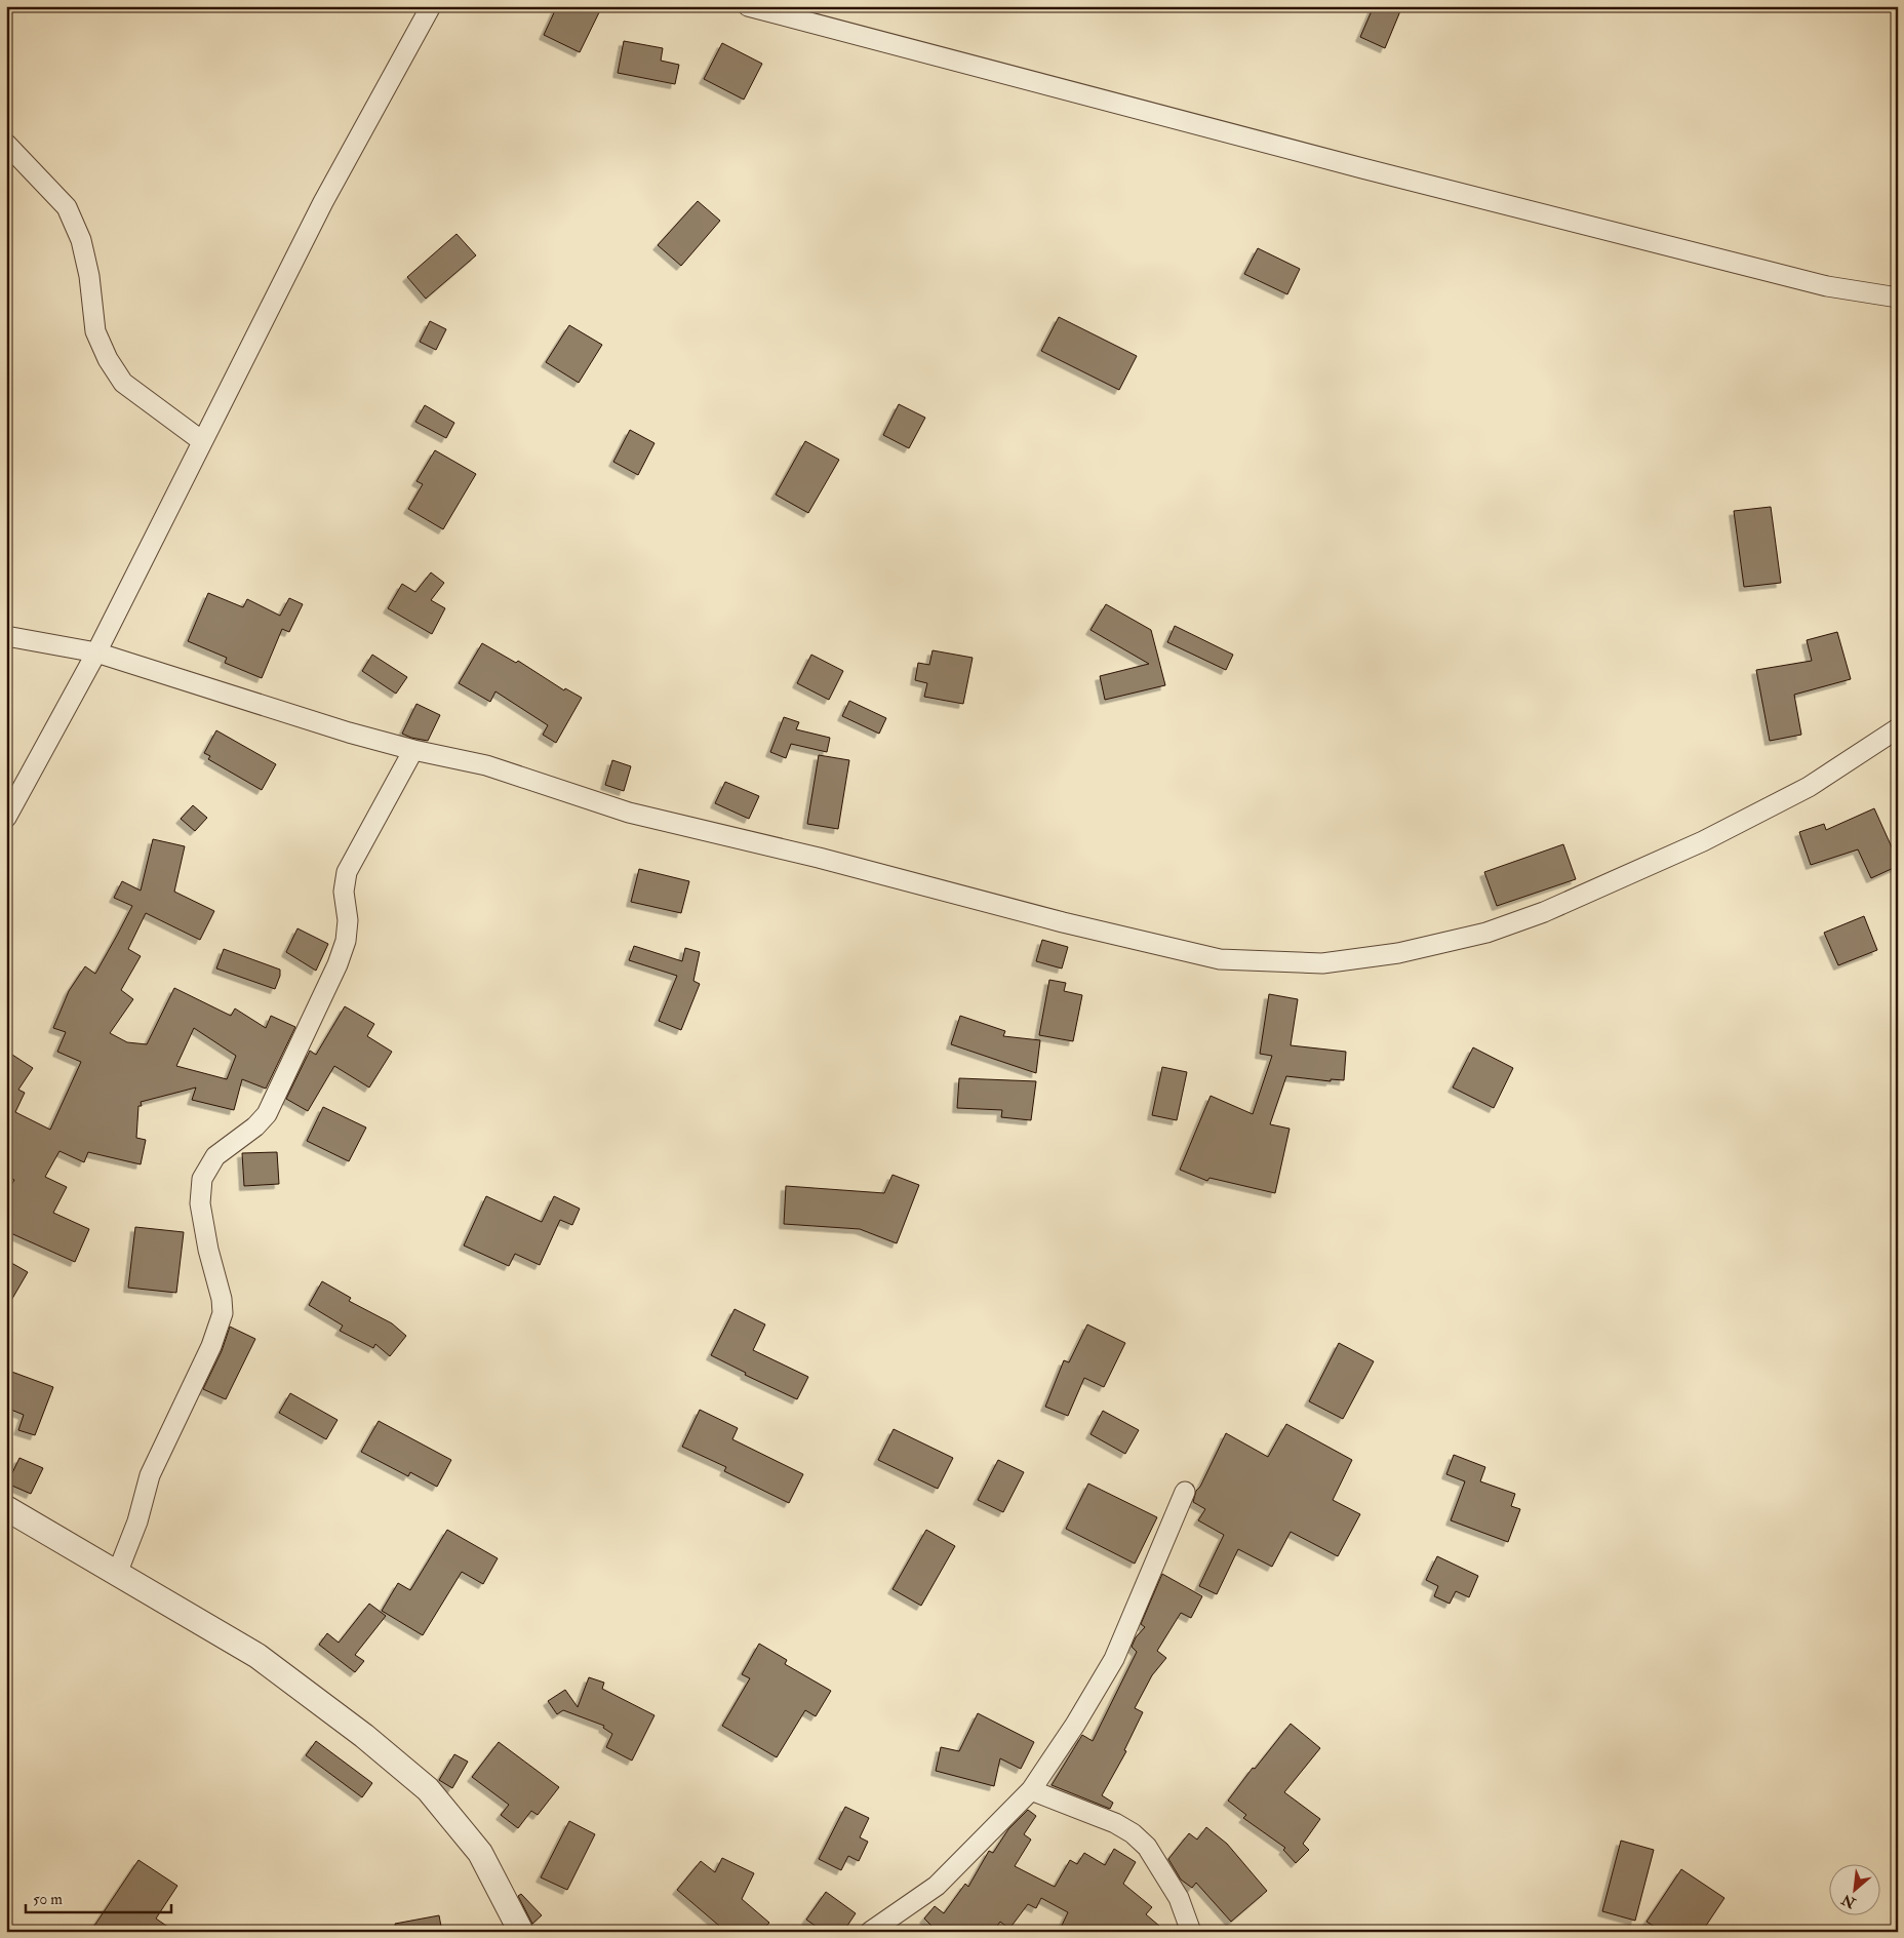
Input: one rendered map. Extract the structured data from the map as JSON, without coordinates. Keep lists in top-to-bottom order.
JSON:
{
  "scale_bar": "50 m",
  "north": "bottom left"
}
